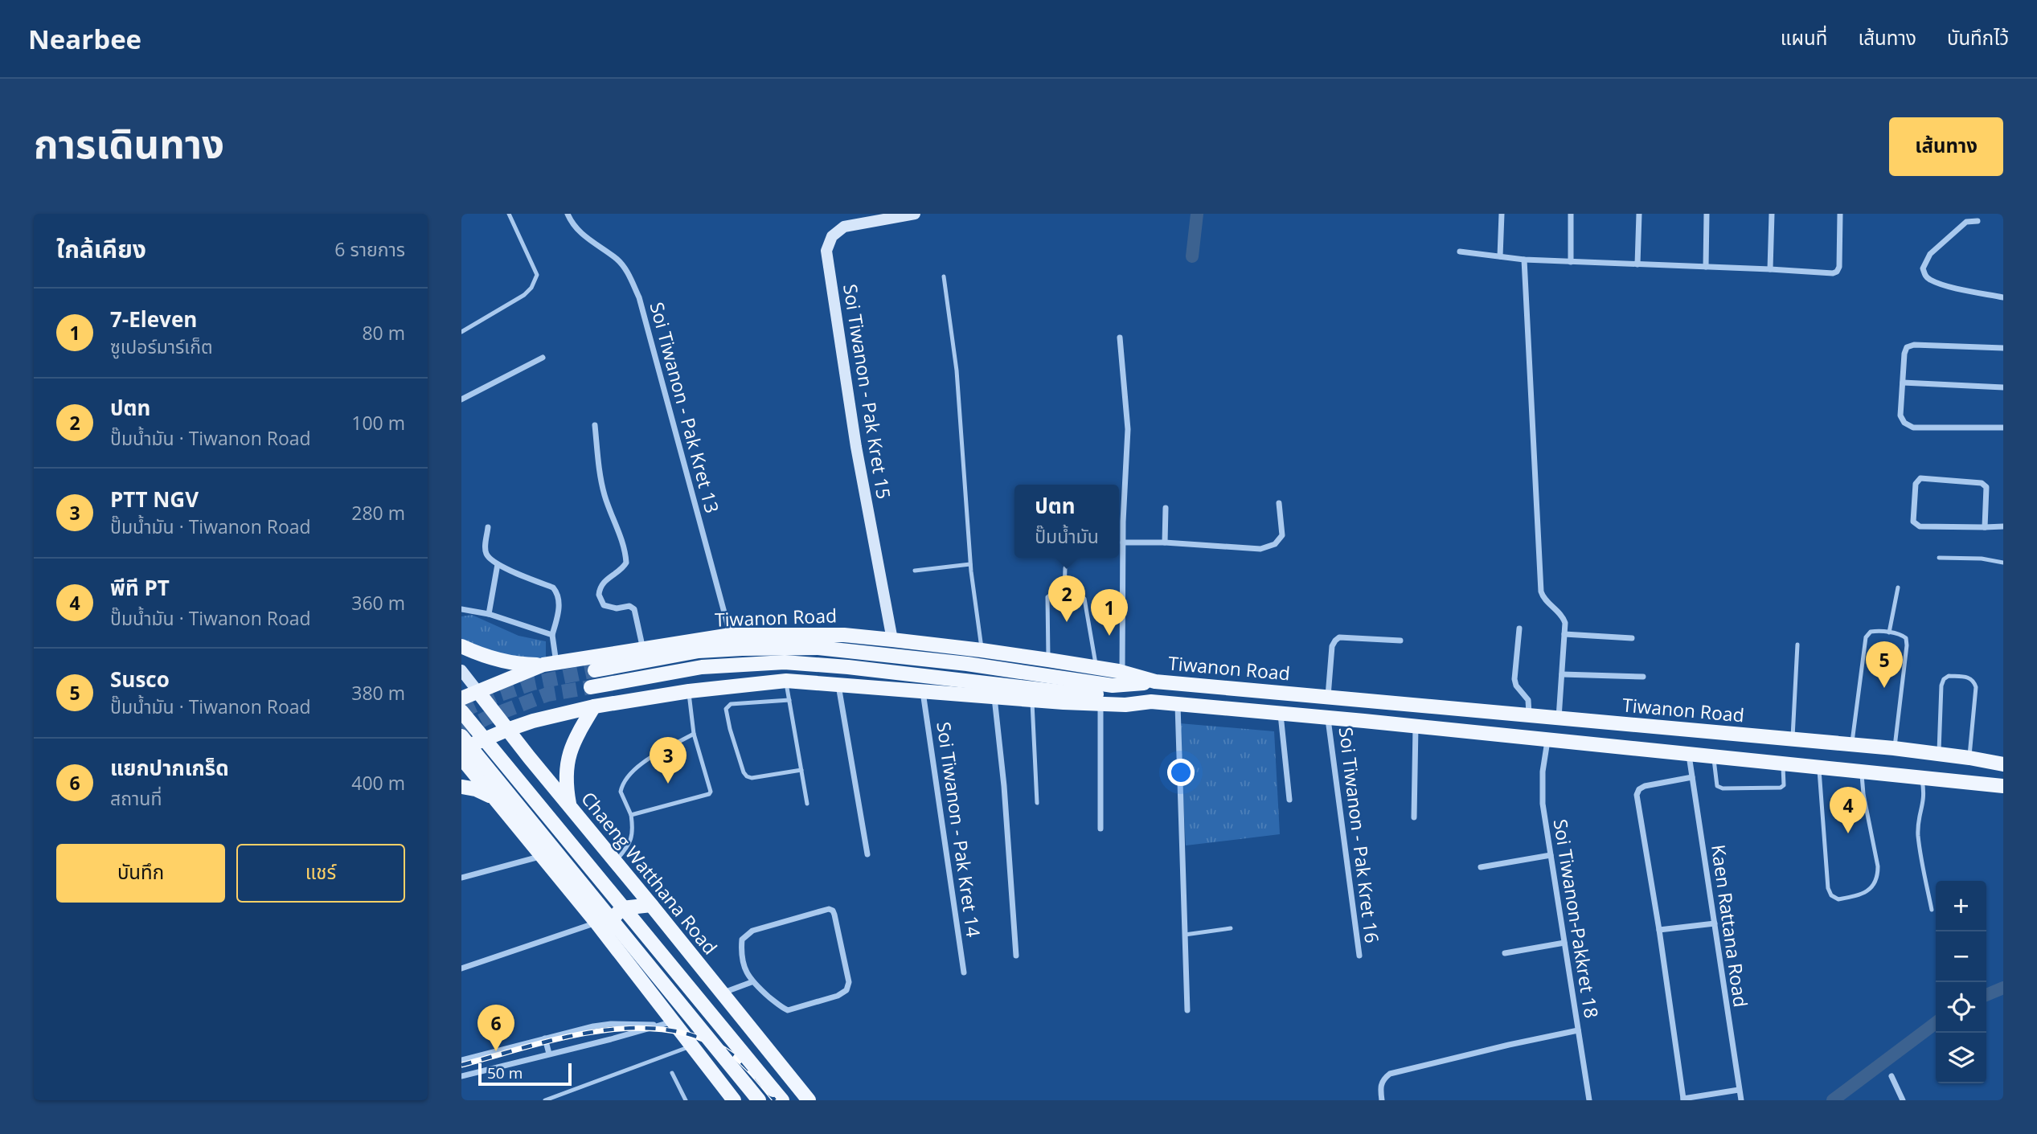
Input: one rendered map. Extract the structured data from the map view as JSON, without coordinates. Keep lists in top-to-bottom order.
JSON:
{
  "streets": {
    "main road": ["Tiwanon Road", "Chaeng Watthana Road"],
    "street": [
      "Soi Tiwanon - Pak Kret 15",
      "Soi Tiwanon - Pak Kret 13",
      "Soi Tiwanon - Pak Kret 14",
      "Soi Tiwanon - Pak Kret 16",
      "Soi Tiwanon-Pakkret 18",
      "Kaen Rattana Road"
    ]
  },
  "crossings": [
    ["Soi Tiwanon - Pak Kret 15", "Tiwanon Road"],
    ["Soi Tiwanon - Pak Kret 13", "Tiwanon Road"],
    ["Tiwanon Road", "Chaeng Watthana Road"]
  ],
  "scale_bar": "50 m",
  "page": {
    "header": "Nearbee",
    "nav": ["แผนที่", "เส้นทาง", "บันทึกไว้"],
    "title": "การเดินทาง",
    "buttons": [
      "เส้นทาง",
      ["บันทึก", "แชร์"]
    ],
    "heading": ["ใกล้เคียง", "6 รายการ"],
    "list": [
      {
        "mark": "1",
        "name": "7-Eleven",
        "note": "ซูเปอร์มาร์เก็ต",
        "value": "80 m"
      },
      {
        "mark": "2",
        "name": "ปตท",
        "note": "ปั๊มน้ำมัน · Tiwanon Road",
        "value": "100 m"
      },
      {
        "mark": "3",
        "name": "PTT NGV",
        "note": "ปั๊มน้ำมัน · Tiwanon Road",
        "value": "280 m"
      },
      {
        "mark": "4",
        "name": "พีที PT",
        "note": "ปั๊มน้ำมัน · Tiwanon Road",
        "value": "360 m"
      },
      {
        "mark": "5",
        "name": "Susco",
        "note": "ปั๊มน้ำมัน · Tiwanon Road",
        "value": "380 m"
      },
      {
        "mark": "6",
        "name": "แยกปากเกร็ด",
        "note": "สถานที่",
        "value": "400 m"
      }
    ],
    "popup": ["ปตท", "ปั๊มน้ำมัน"],
    "pins": [
      "2",
      "1",
      "5",
      "3",
      "4",
      "6"
    ],
    "map_buttons": ["+", "−"],
    "scale": "50 m"
  }
}
